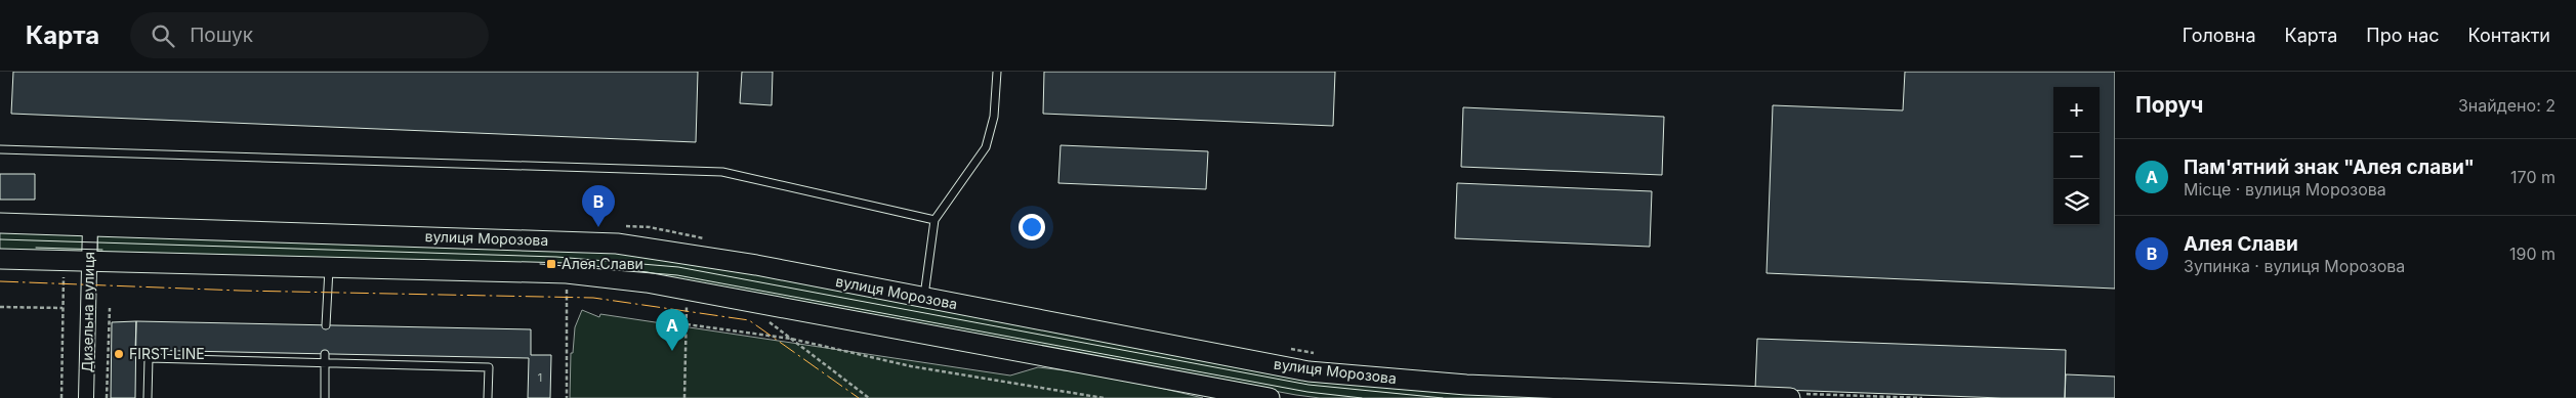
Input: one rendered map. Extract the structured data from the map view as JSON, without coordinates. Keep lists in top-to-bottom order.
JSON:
{
  "streets": {
    "main road": ["вулиця Морозова"],
    "street": ["Дизельна вулиця"]
  },
  "crossings": [
    ["вулиця Морозова", "Дизельна вулиця"]
  ],
  "places": {
    "transit": ["Алея Слави"],
    "other": ["FIRST LINE"]
  },
  "house_numbers": ["1"],
  "page": {
    "header": "Карта",
    "search": "Пошук",
    "nav": [
      "Головна",
      "Карта",
      "Про нас",
      "Контакти"
    ],
    "heading": ["Поруч", "Знайдено: 2"],
    "map_buttons": ["+", "−"],
    "list": [
      {
        "mark": "A",
        "name": "Пам'ятний знак \"Алея слави\"",
        "note": "Місце · вулиця Морозова",
        "value": "170 m"
      },
      {
        "mark": "B",
        "name": "Aлея Слави",
        "note": "Зупинка · вулиця Морозова",
        "value": "190 m"
      }
    ],
    "pins": ["B", "A"]
  }
}
